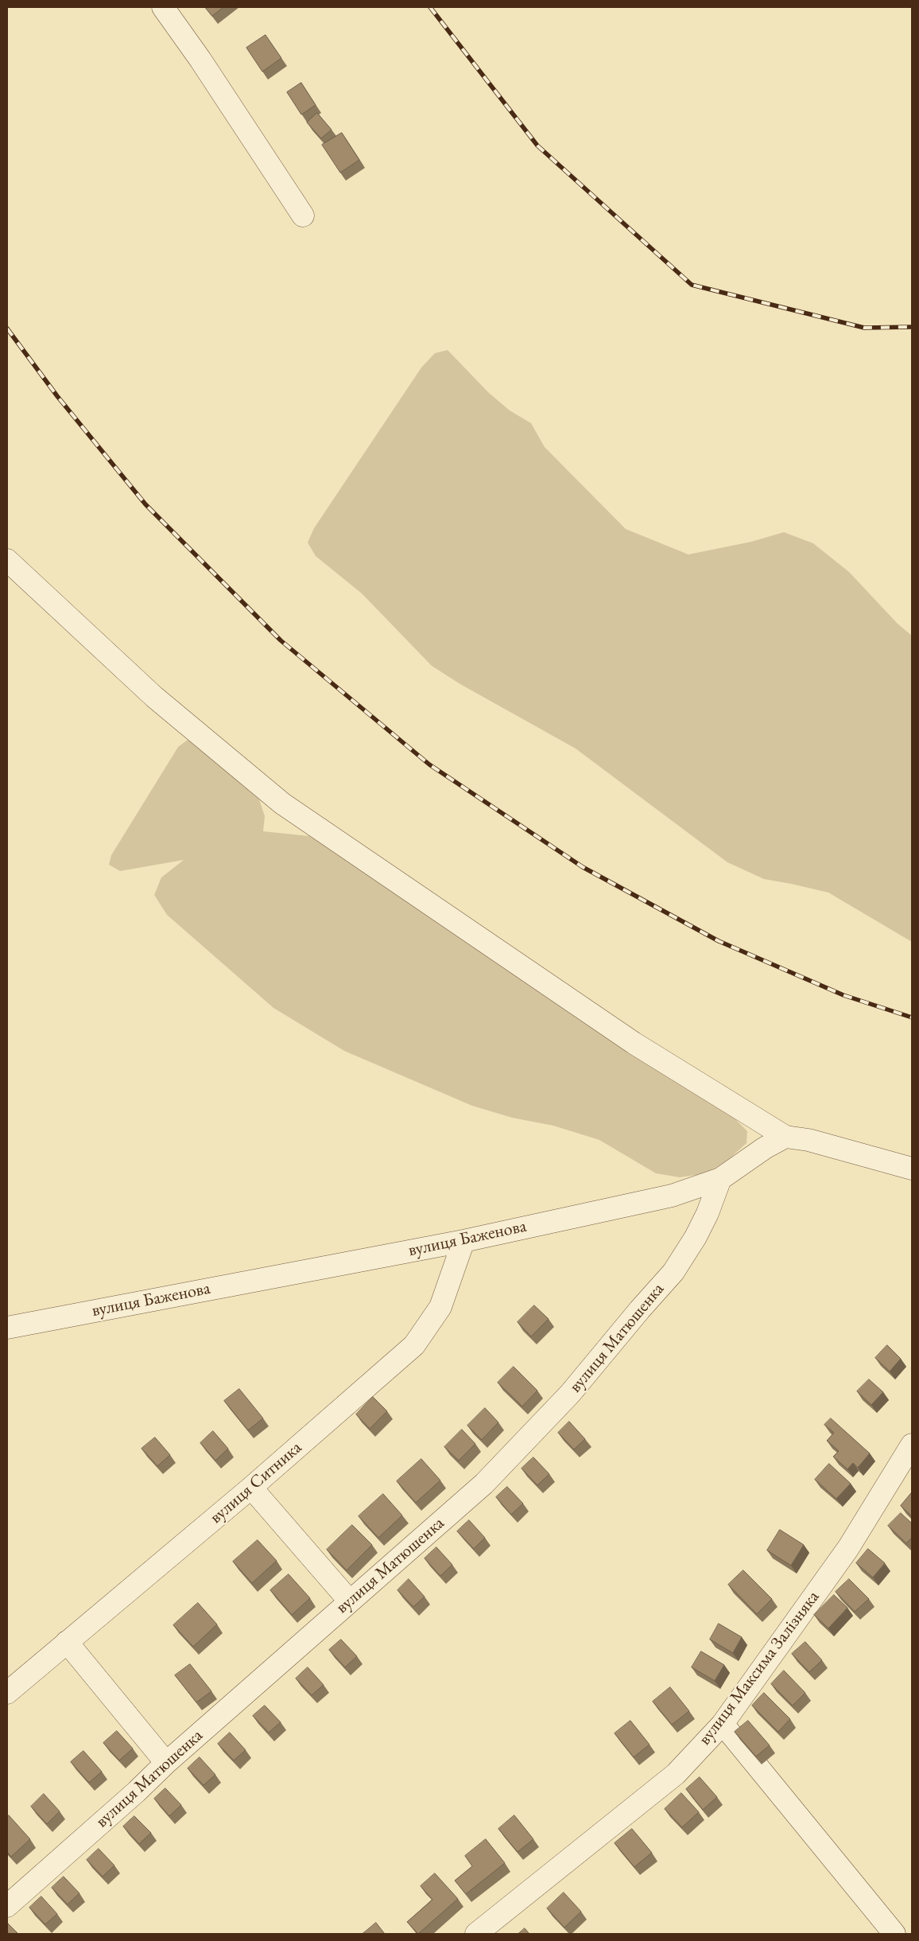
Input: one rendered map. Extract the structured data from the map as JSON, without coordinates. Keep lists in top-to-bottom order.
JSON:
{
  "streets": {
    "street": [
      "вулиця Баженова",
      "вулиця Матюшенка",
      "вулиця Ситника",
      "вулиця Максима Залізняка"
    ]
  },
  "crossings": [
    ["вулиця Баженова", "вулиця Матюшенка"],
    ["вулиця Баженова", "вулиця Ситника"]
  ]
}
